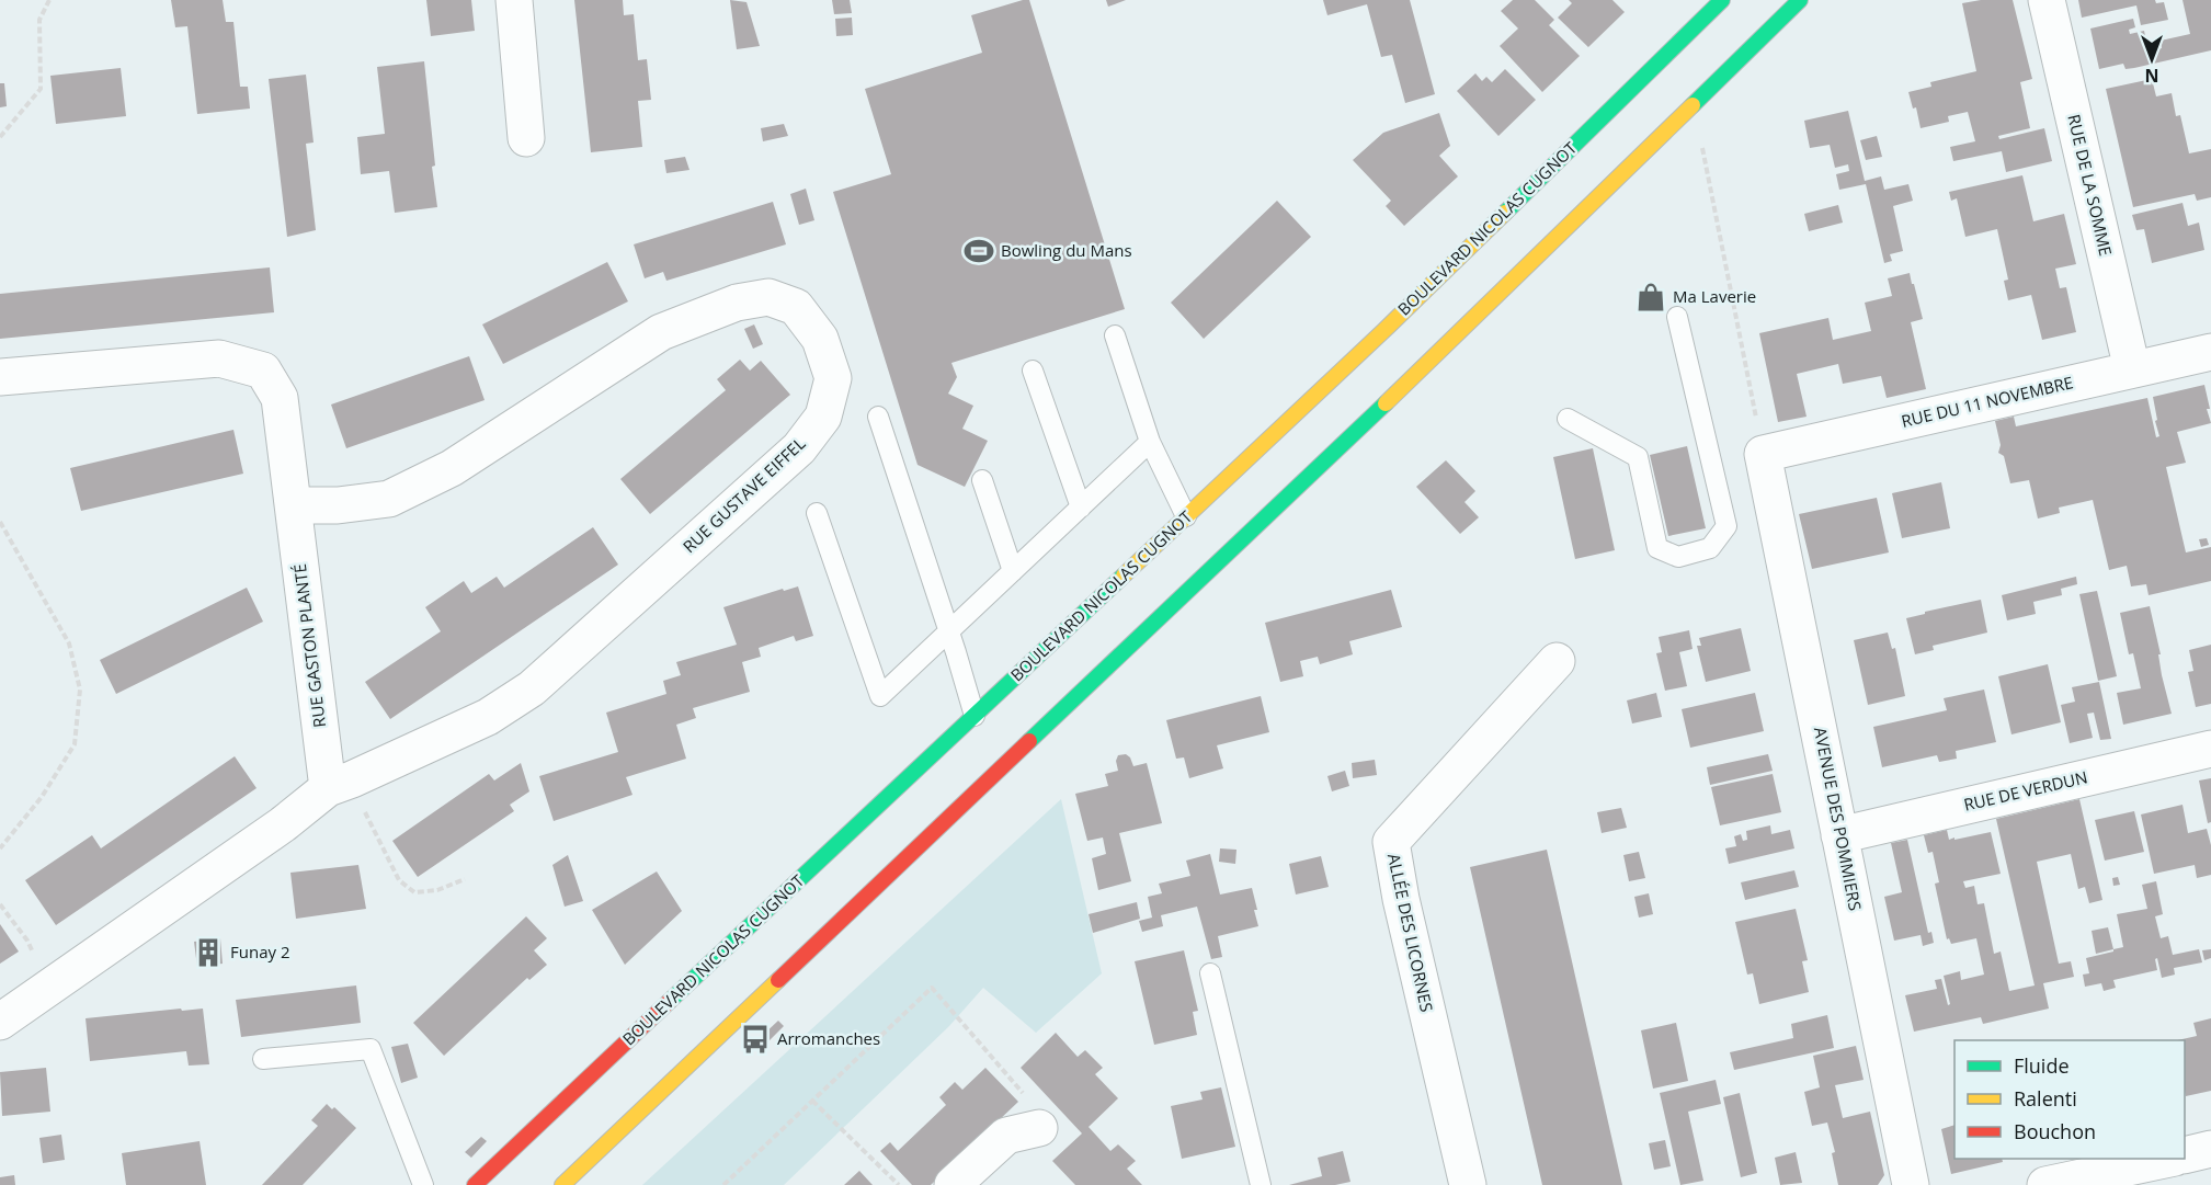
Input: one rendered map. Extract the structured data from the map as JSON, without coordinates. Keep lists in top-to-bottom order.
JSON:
{
  "streets": {
    "main road": ["BOULEVARD NICOLAS CUGNOT"],
    "street": [
      "RUE DE LA SOMME",
      "RUE DU 11 NOVEMBRE",
      "RUE GUSTAVE EIFFEL",
      "RUE GASTON PLANTÉ",
      "RUE DE VERDUN",
      "AVENUE DES POMMIERS",
      "ALLÉE DES LICORNES"
    ]
  },
  "crossings": [
    ["RUE DE LA SOMME", "RUE DU 11 NOVEMBRE"],
    ["RUE DU 11 NOVEMBRE", "AVENUE DES POMMIERS"],
    ["RUE GUSTAVE EIFFEL", "RUE GASTON PLANTÉ"],
    ["RUE DE VERDUN", "AVENUE DES POMMIERS"]
  ],
  "places": {
    "sports": ["Bowling du Mans"],
    "shop": ["Ma Laverie"],
    "building": ["Funay 2"],
    "bus stop": ["Arromanches"]
  },
  "legend": ["Fluide", "Ralenti", "Bouchon"],
  "north": "bottom"
}
